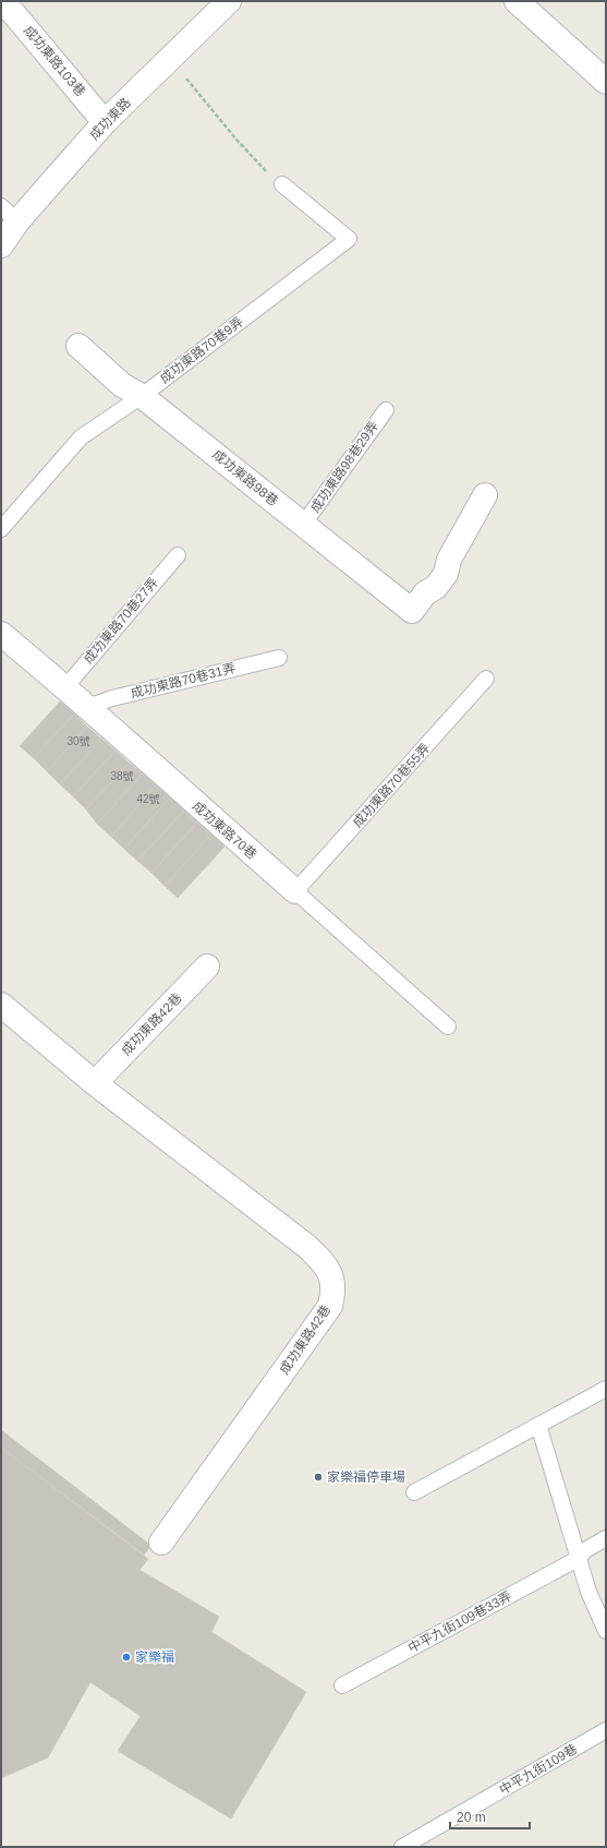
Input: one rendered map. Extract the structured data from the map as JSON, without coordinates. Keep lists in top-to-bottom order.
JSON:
{
  "streets": {
    "street": [
      "成功東路103巷",
      "成功東路",
      "成功東路98巷",
      "成功東路70巷",
      "成功東路42巷"
    ],
    "lane": [
      "成功東路70巷9弄",
      "成功東路98巷29弄",
      "成功東路70巷27弄",
      "成功東路70巷31弄",
      "成功東路70巷55弄",
      "中平九街109巷33弄",
      "中平九街109巷"
    ]
  },
  "crossings": [
    ["成功東路103巷", "成功東路"],
    ["成功東路70巷9弄", "成功東路98巷"],
    ["成功東路98巷29弄", "成功東路98巷"],
    ["成功東路70巷27弄", "成功東路70巷"],
    ["成功東路70巷31弄", "成功東路70巷"],
    ["成功東路70巷55弄", "成功東路70巷"]
  ],
  "places": ["家樂福停車場", "家樂福"],
  "house_numbers": ["30號", "38號", "42號"],
  "scale_bar": "20 m"
}
